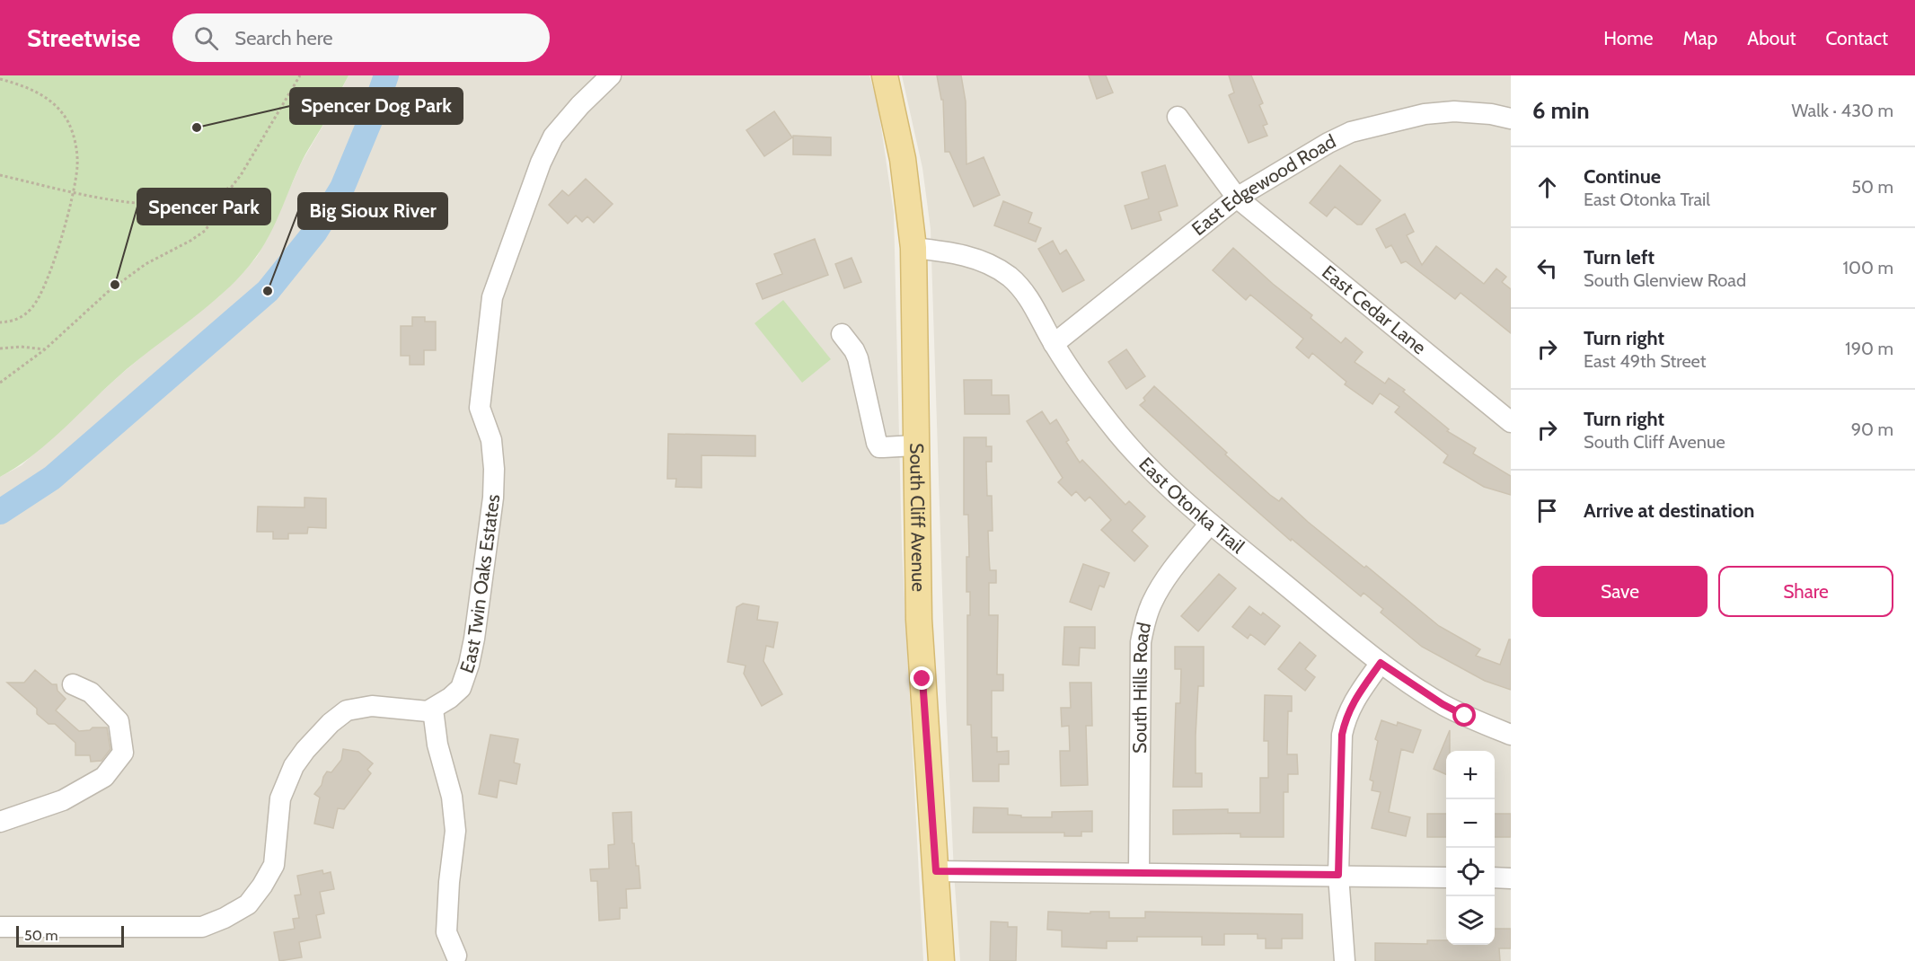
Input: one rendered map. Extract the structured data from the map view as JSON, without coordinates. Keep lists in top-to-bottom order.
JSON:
{
  "streets": {
    "main road": ["South Cliff Avenue"],
    "street": [
      "East Edgewood Road",
      "East Cedar Lane",
      "East Otonka Trail",
      "East Twin Oaks Estates",
      "South Hills Road"
    ]
  },
  "crossings": [
    ["East Edgewood Road", "East Cedar Lane"],
    ["East Edgewood Road", "East Otonka Trail"],
    ["East Otonka Trail", "South Cliff Avenue"],
    ["East Otonka Trail", "South Hills Road"]
  ],
  "places": ["Spencer Dog Park", "Spencer Park", "Big Sioux River"],
  "scale_bar": "50 m",
  "page": {
    "header": "Streetwise",
    "search": "Search here",
    "nav": [
      "Home",
      "Map",
      "About",
      "Contact"
    ],
    "heading": ["6 min", "Walk · 430 m"],
    "list": [
      ["Continue", "East Otonka Trail", "50 m"],
      ["Turn left", "South Glenview Road", "100 m"],
      ["Turn right", "East 49th Street", "190 m"],
      ["Turn right", "South Cliff Avenue", "90 m"],
      "Arrive at destination"
    ],
    "buttons": ["Save", "Share"],
    "map_buttons": ["+", "−"],
    "scale": "50 m"
  }
}
